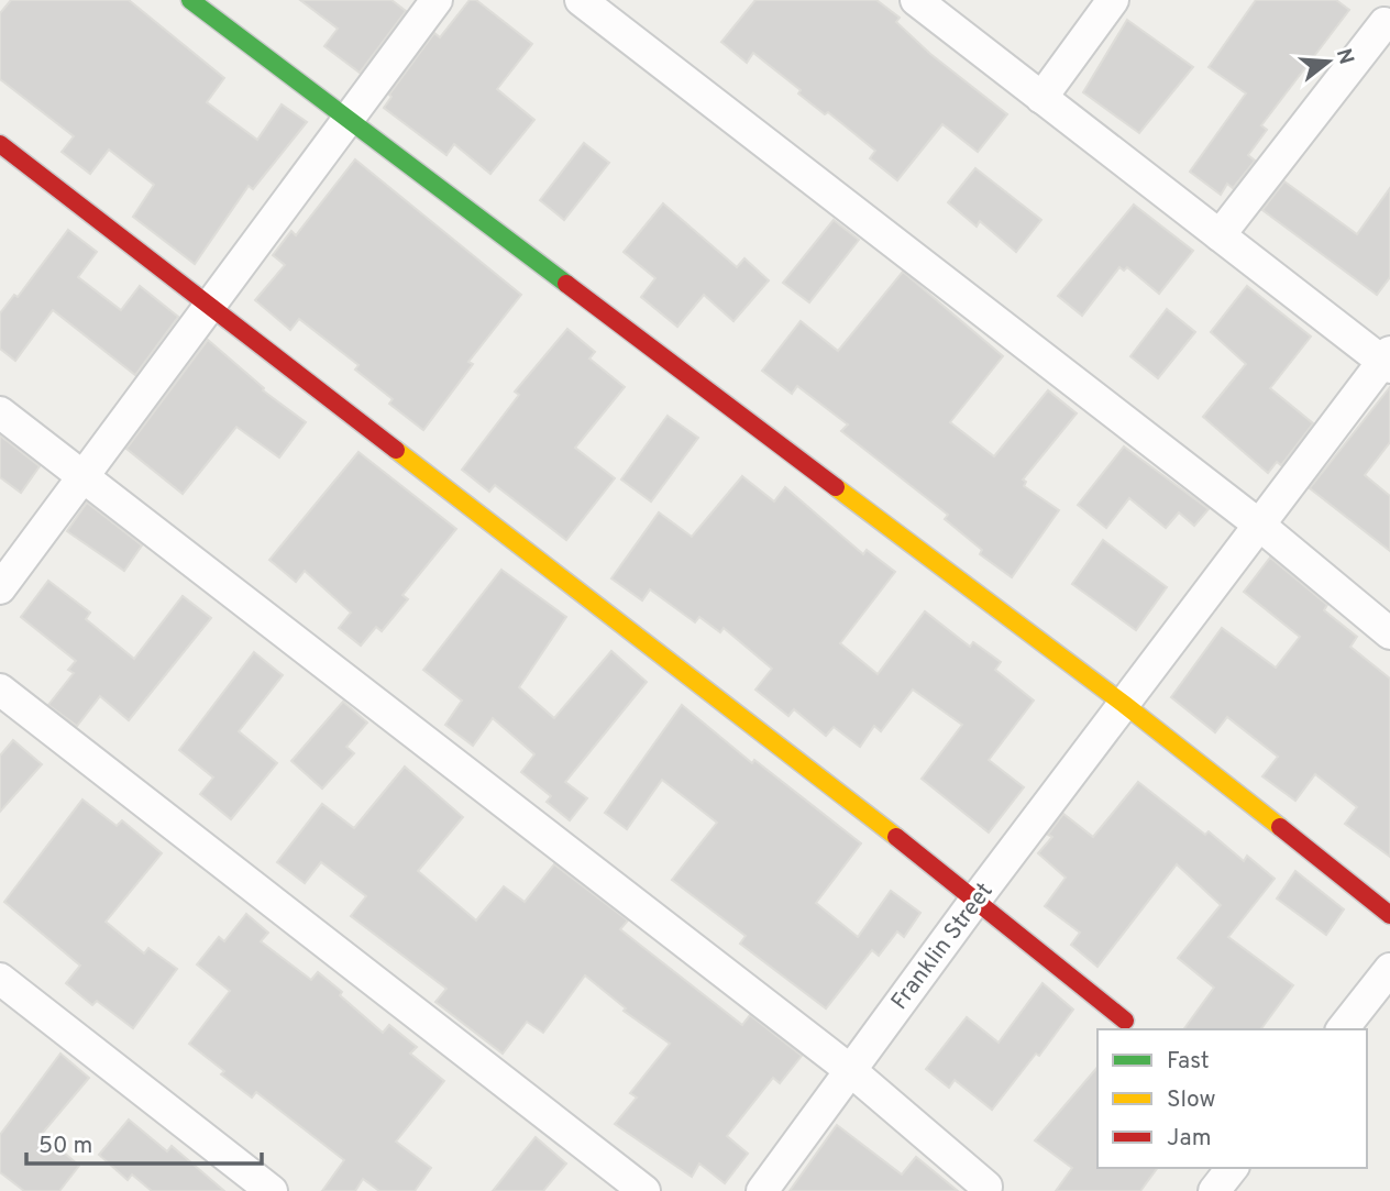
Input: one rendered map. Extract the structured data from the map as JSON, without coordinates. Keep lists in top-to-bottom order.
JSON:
{
  "streets": {
    "street": ["Franklin Street"]
  },
  "legend": ["Fast", "Slow", "Jam"],
  "scale_bar": "50 m",
  "north": "right"
}
